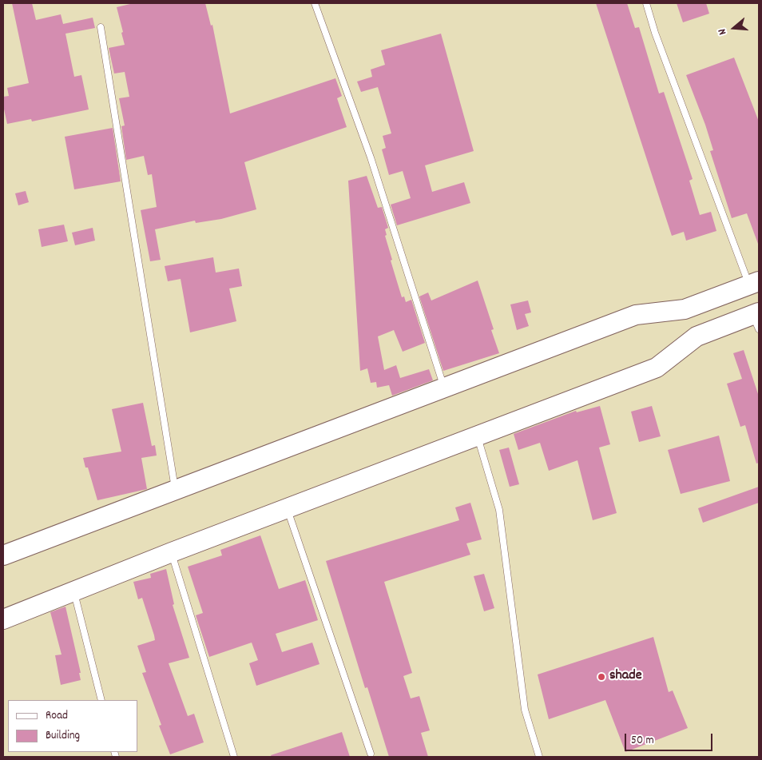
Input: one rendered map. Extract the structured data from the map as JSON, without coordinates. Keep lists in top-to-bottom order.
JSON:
{
  "places": ["shade"],
  "legend": ["Road", "Building"],
  "scale_bar": "50 m",
  "north": "left"
}
